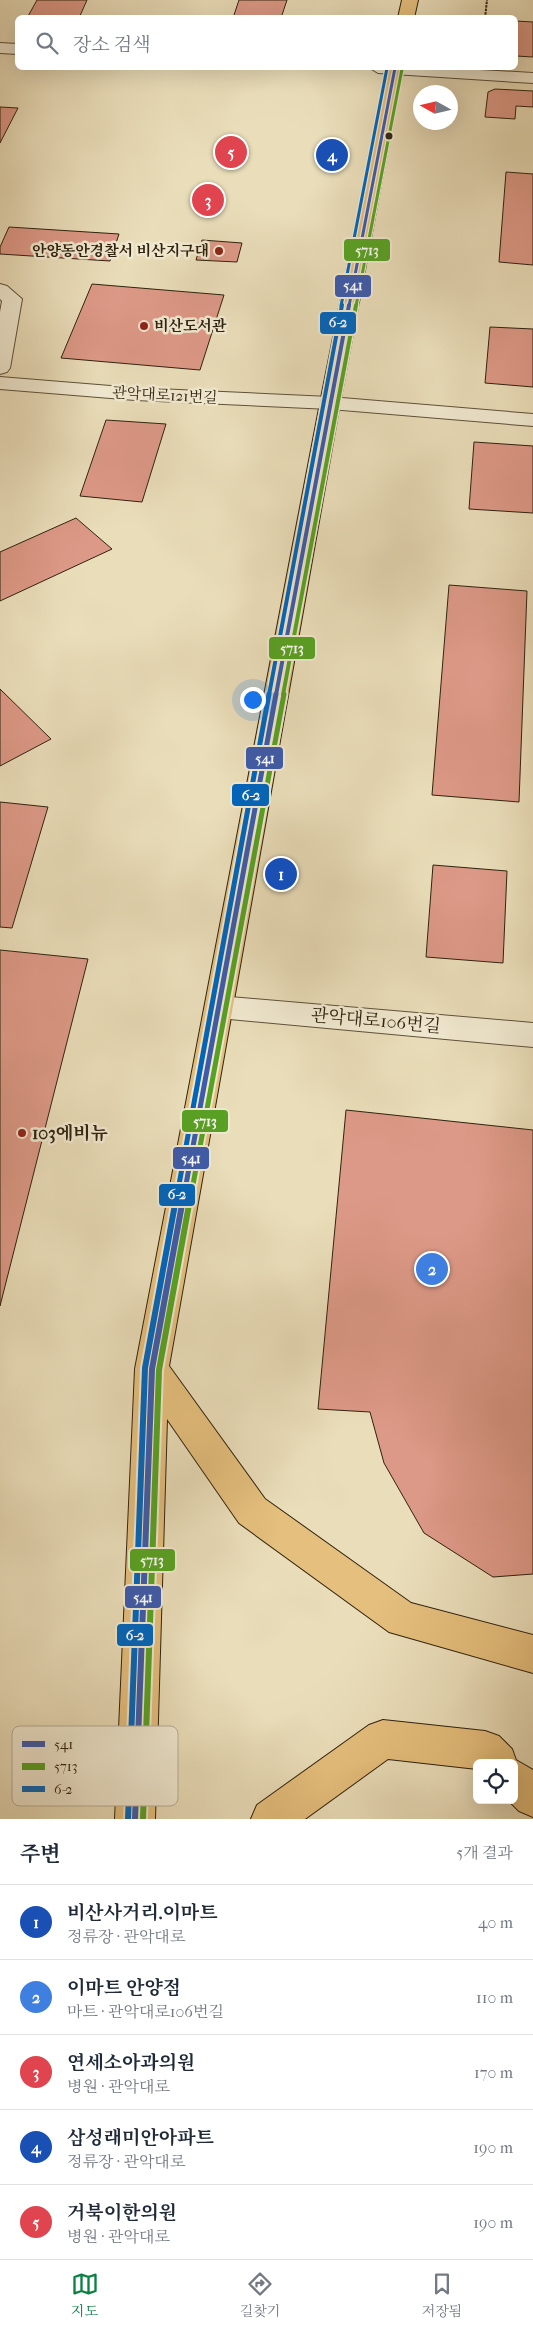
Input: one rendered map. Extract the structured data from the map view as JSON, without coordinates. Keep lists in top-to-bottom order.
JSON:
{
  "streets": {
    "street": ["관악대로121번길", "관악대로106번길"]
  },
  "places": ["안양동안경찰서 비산지구대", "비산도서관", "103에비뉴"],
  "lines": ["transit line 541", "transit line 5713", "transit line 6-2"],
  "legend": ["541", "5713", "6-2"],
  "north": "left",
  "page": {
    "search": "장소 검색",
    "pins": [
      "5",
      "4",
      "3",
      "1",
      "2"
    ],
    "heading": ["주변", "5개 결과"],
    "list": [
      {
        "mark": "1",
        "name": "비산사거리.이마트",
        "note": "정류장 · 관악대로",
        "value": "40 m"
      },
      {
        "mark": "2",
        "name": "이마트 안양점",
        "note": "마트 · 관악대로106번길",
        "value": "110 m"
      },
      {
        "mark": "3",
        "name": "연세소아과의원",
        "note": "병원 · 관악대로",
        "value": "170 m"
      },
      {
        "mark": "4",
        "name": "삼성래미안아파트",
        "note": "정류장 · 관악대로",
        "value": "190 m"
      },
      {
        "mark": "5",
        "name": "거북이한의원",
        "note": "병원 · 관악대로",
        "value": "190 m"
      }
    ],
    "nav": ["지도", "길찾기", "저장됨"]
  }
}
